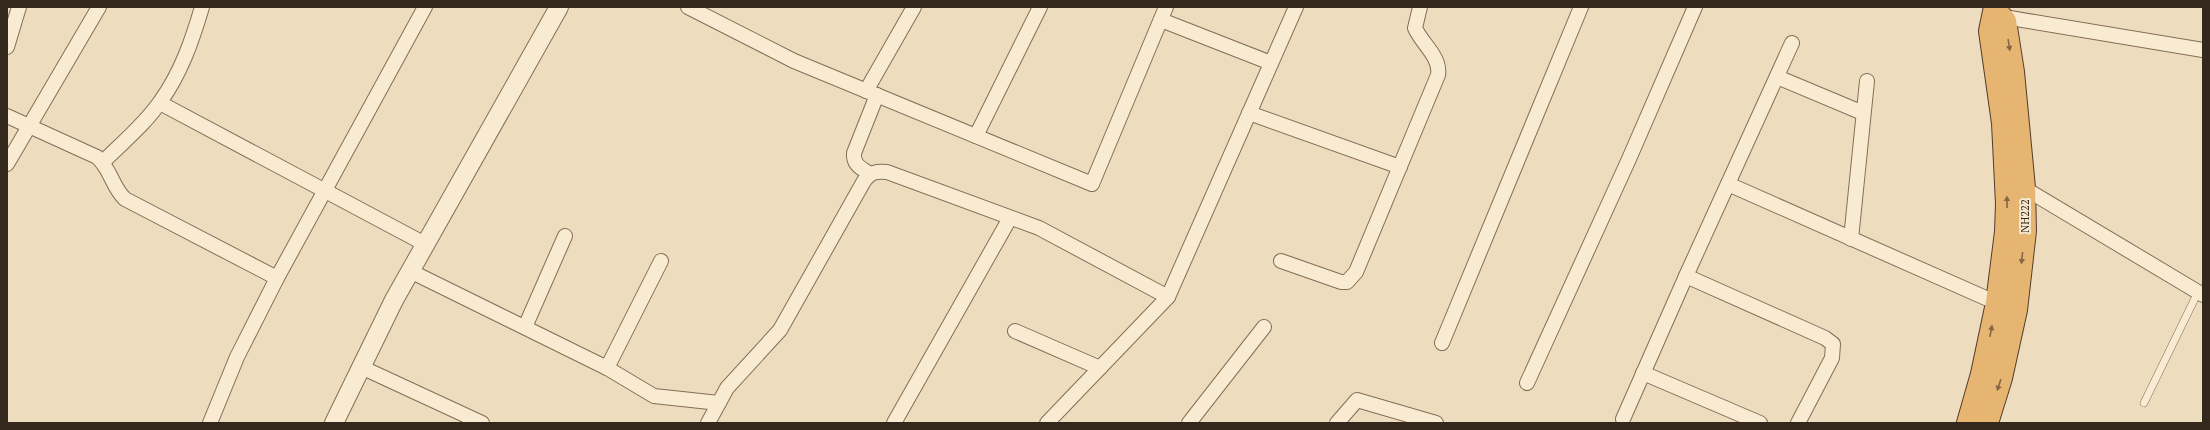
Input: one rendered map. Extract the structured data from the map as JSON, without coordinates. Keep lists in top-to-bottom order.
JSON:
{
  "streets": {
    "highway": ["NH222"]
  }
}
